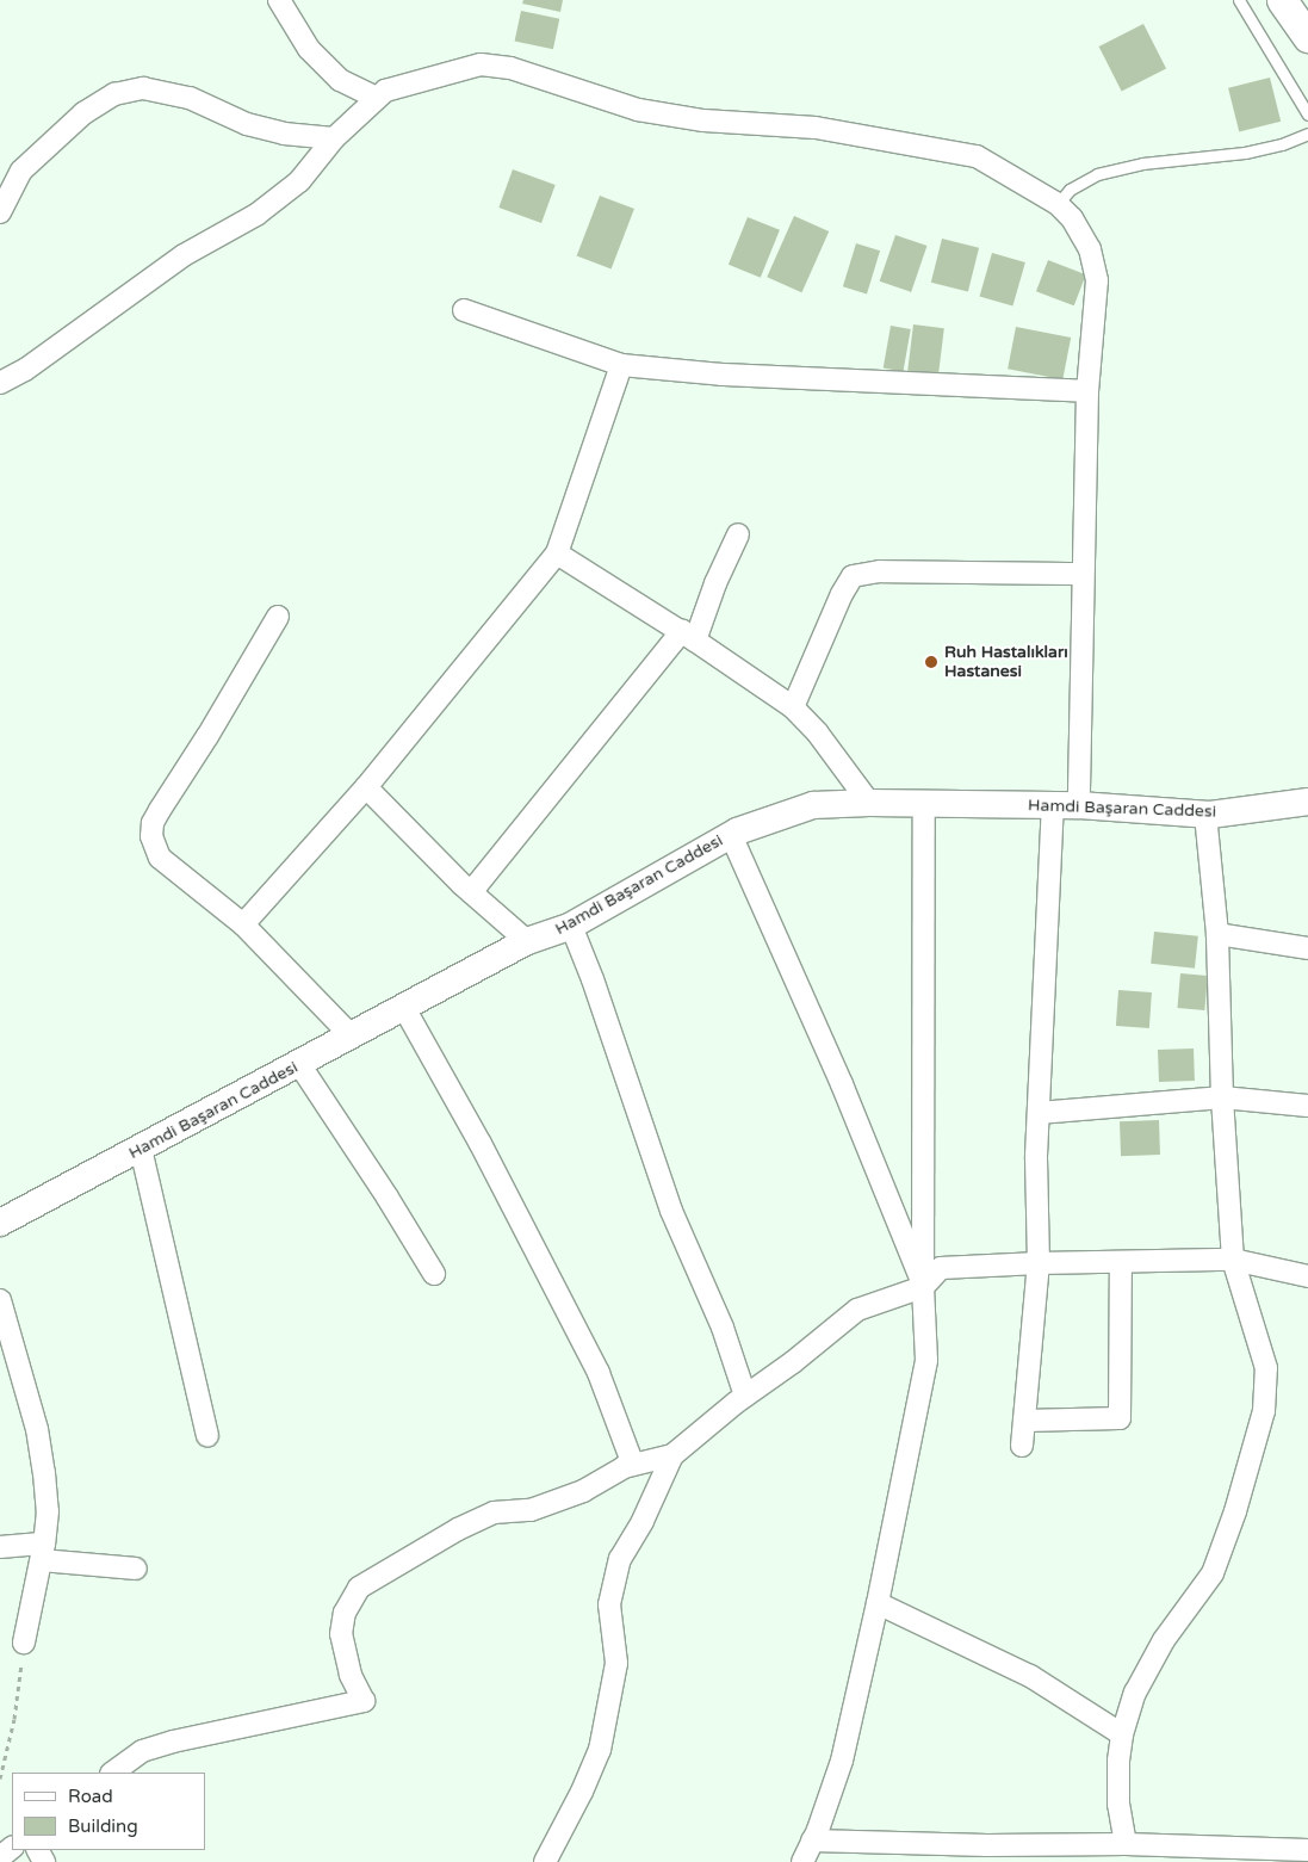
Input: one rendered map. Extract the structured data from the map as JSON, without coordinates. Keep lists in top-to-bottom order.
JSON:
{
  "streets": {
    "street": ["Hamdi Başaran Caddesi"]
  },
  "places": ["Ruh Hastalıkları Hastanesi"],
  "legend": ["Road", "Building"]
}
